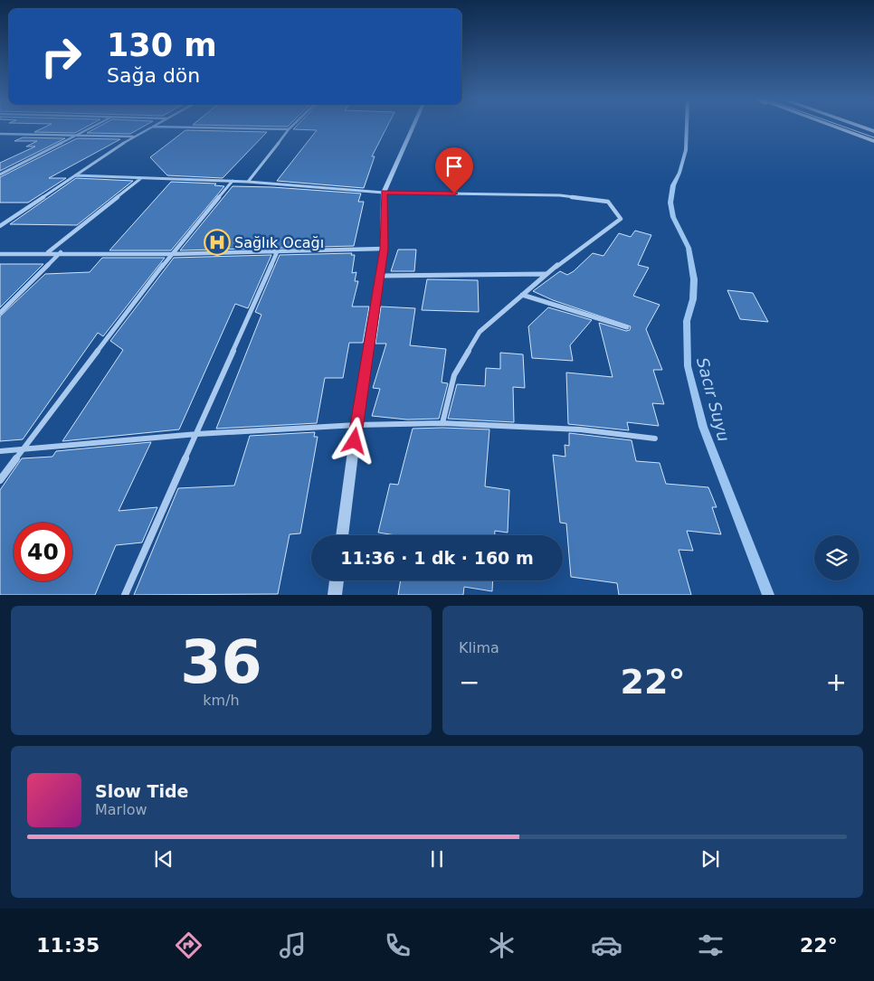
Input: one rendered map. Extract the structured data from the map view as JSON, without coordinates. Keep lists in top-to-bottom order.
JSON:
{
  "water": ["Sacır Suyu"],
  "places": {
    "hospital": ["Sağlık Ocağı"]
  },
  "page": {
    "turn": ["130 m", "Sağa dön"],
    "limit": "40",
    "trip": "11:36 · 1 dk · 160 m",
    "tile": [
      ["36", "km/h"],
      "Klima"
    ],
    "heat": ["−", "22°", "+"],
    "song": ["Slow Tide", "Marlow"],
    "tabs": ["11:35", "22°"]
  }
}
